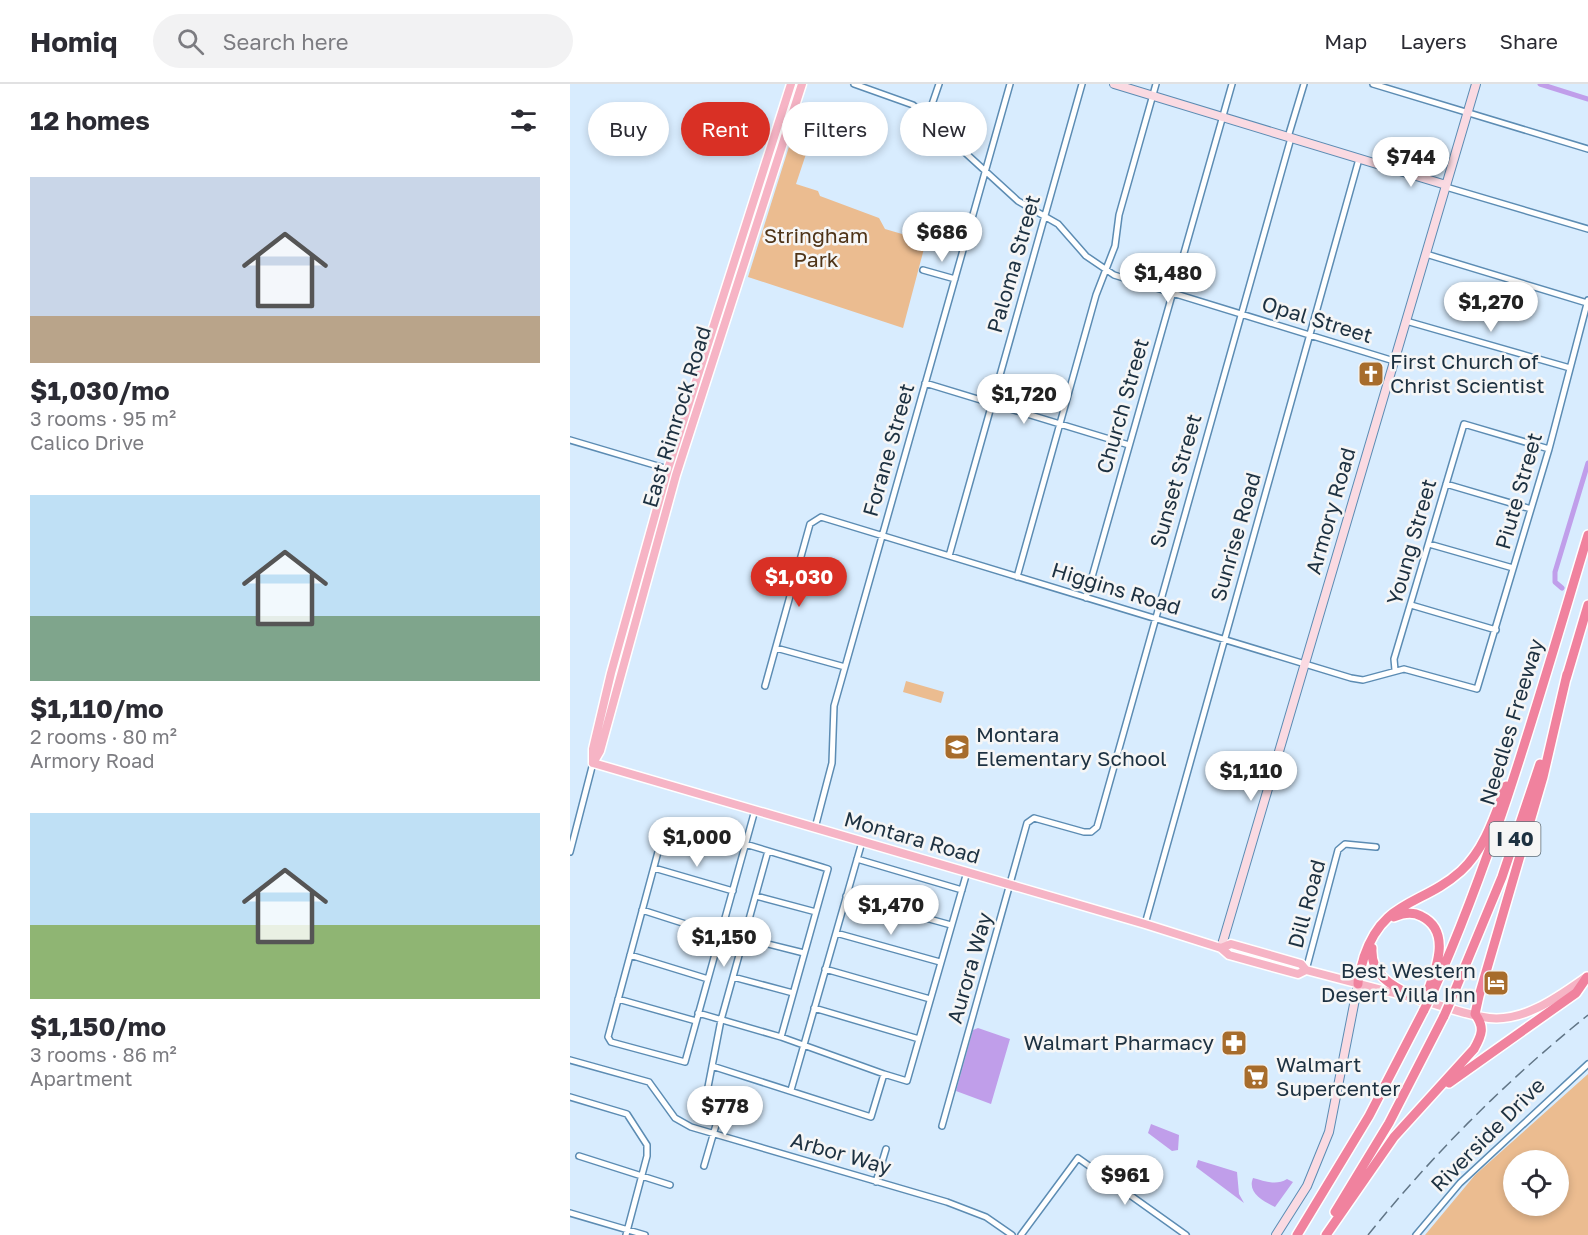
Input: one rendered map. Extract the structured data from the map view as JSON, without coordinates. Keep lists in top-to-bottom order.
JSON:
{
  "streets": {
    "highway": ["Needles Freeway", "I 40"],
    "main road": ["East Rimrock Road", "Armory Road", "Montara Road"],
    "street": [
      "Paloma Street",
      "Opal Street",
      "Church Street",
      "Forane Street",
      "Sunset Street",
      "Piute Street",
      "Sunrise Road",
      "Young Street",
      "Higgins Road",
      "Dill Road",
      "Aurora Way",
      "Riverside Drive",
      "Arbor Way"
    ]
  },
  "crossings": [
    ["Paloma Street", "Opal Street"],
    ["Paloma Street", "Higgins Road"],
    ["Opal Street", "Church Street"],
    ["Opal Street", "Forane Street"],
    ["Opal Street", "Sunset Street"],
    ["Opal Street", "Armory Road"],
    ["Opal Street", "Sunrise Road"],
    ["Church Street", "Higgins Road"],
    ["East Rimrock Road", "Montara Road"],
    ["Forane Street", "Higgins Road"],
    ["Forane Street", "Montara Road"],
    ["Sunset Street", "Higgins Road"],
    ["Sunset Street", "Aurora Way"],
    ["Piute Street", "Young Street"],
    ["Piute Street", "Higgins Road"],
    ["Armory Road", "Higgins Road"],
    ["Armory Road", "Montara Road"],
    ["Sunrise Road", "Higgins Road"],
    ["Sunrise Road", "Montara Road"],
    ["Young Street", "Higgins Road"],
    ["Needles Freeway", "Montara Road"],
    ["Montara Road", "Dill Road"],
    ["Montara Road", "Aurora Way"]
  ],
  "parks": ["Stringham Park"],
  "places": {
    "church": ["First Church of Christ Scientist"],
    "school or university": ["Montara Elementary School"],
    "hotel": ["Best Western Desert Villa Inn"],
    "pharmacy": ["Walmart Pharmacy"],
    "supermarket": ["Walmart Supercenter"]
  },
  "page": {
    "header": "Homiq",
    "search": "Search here",
    "nav": ["Map", "Layers", "Share"],
    "heading": "12 homes",
    "chip": [
      "Buy",
      "Rent",
      "Filters",
      "New"
    ],
    "price": [
      "$744",
      "$686",
      "$1,480",
      "$1,270",
      "$1,720",
      "$1,030",
      "$1,110",
      "$1,000",
      "$1,470",
      "$1,150",
      "$778",
      "$961"
    ],
    "list": [
      {
        "name": "$1,030/mo",
        "note": "3 rooms · 95 m² · Calico Drive"
      },
      {
        "name": "$1,110/mo",
        "note": "2 rooms · 80 m² · Armory Road"
      },
      {
        "name": "$1,150/mo",
        "note": "3 rooms · 86 m² · Apartment"
      }
    ]
  }
}
